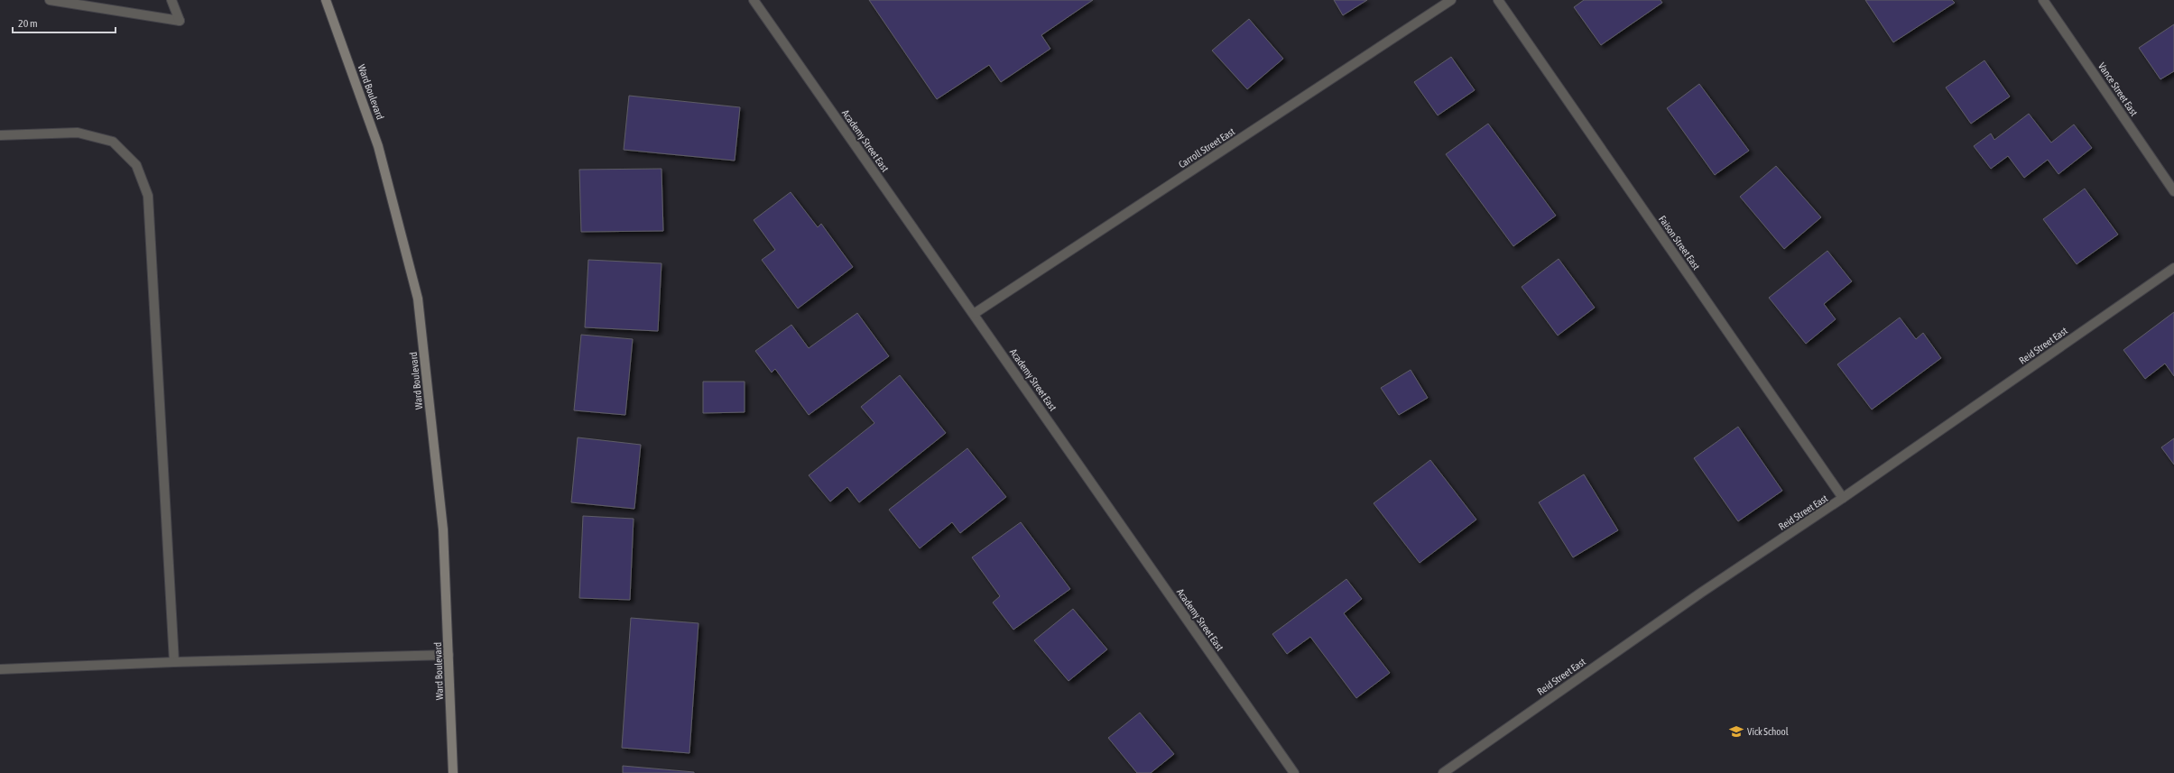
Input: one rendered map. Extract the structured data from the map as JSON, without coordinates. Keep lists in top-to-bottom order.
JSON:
{
  "streets": {
    "main road": ["Ward Boulevard"],
    "street": [
      "Vance Street East",
      "Academy Street East",
      "Carroll Street East",
      "Faison Street East",
      "Reid Street East"
    ]
  },
  "crossings": [
    ["Academy Street East", "Carroll Street East"],
    ["Faison Street East", "Reid Street East"]
  ],
  "places": {
    "school or university": ["Vick School"]
  },
  "scale_bar": "20 m"
}
